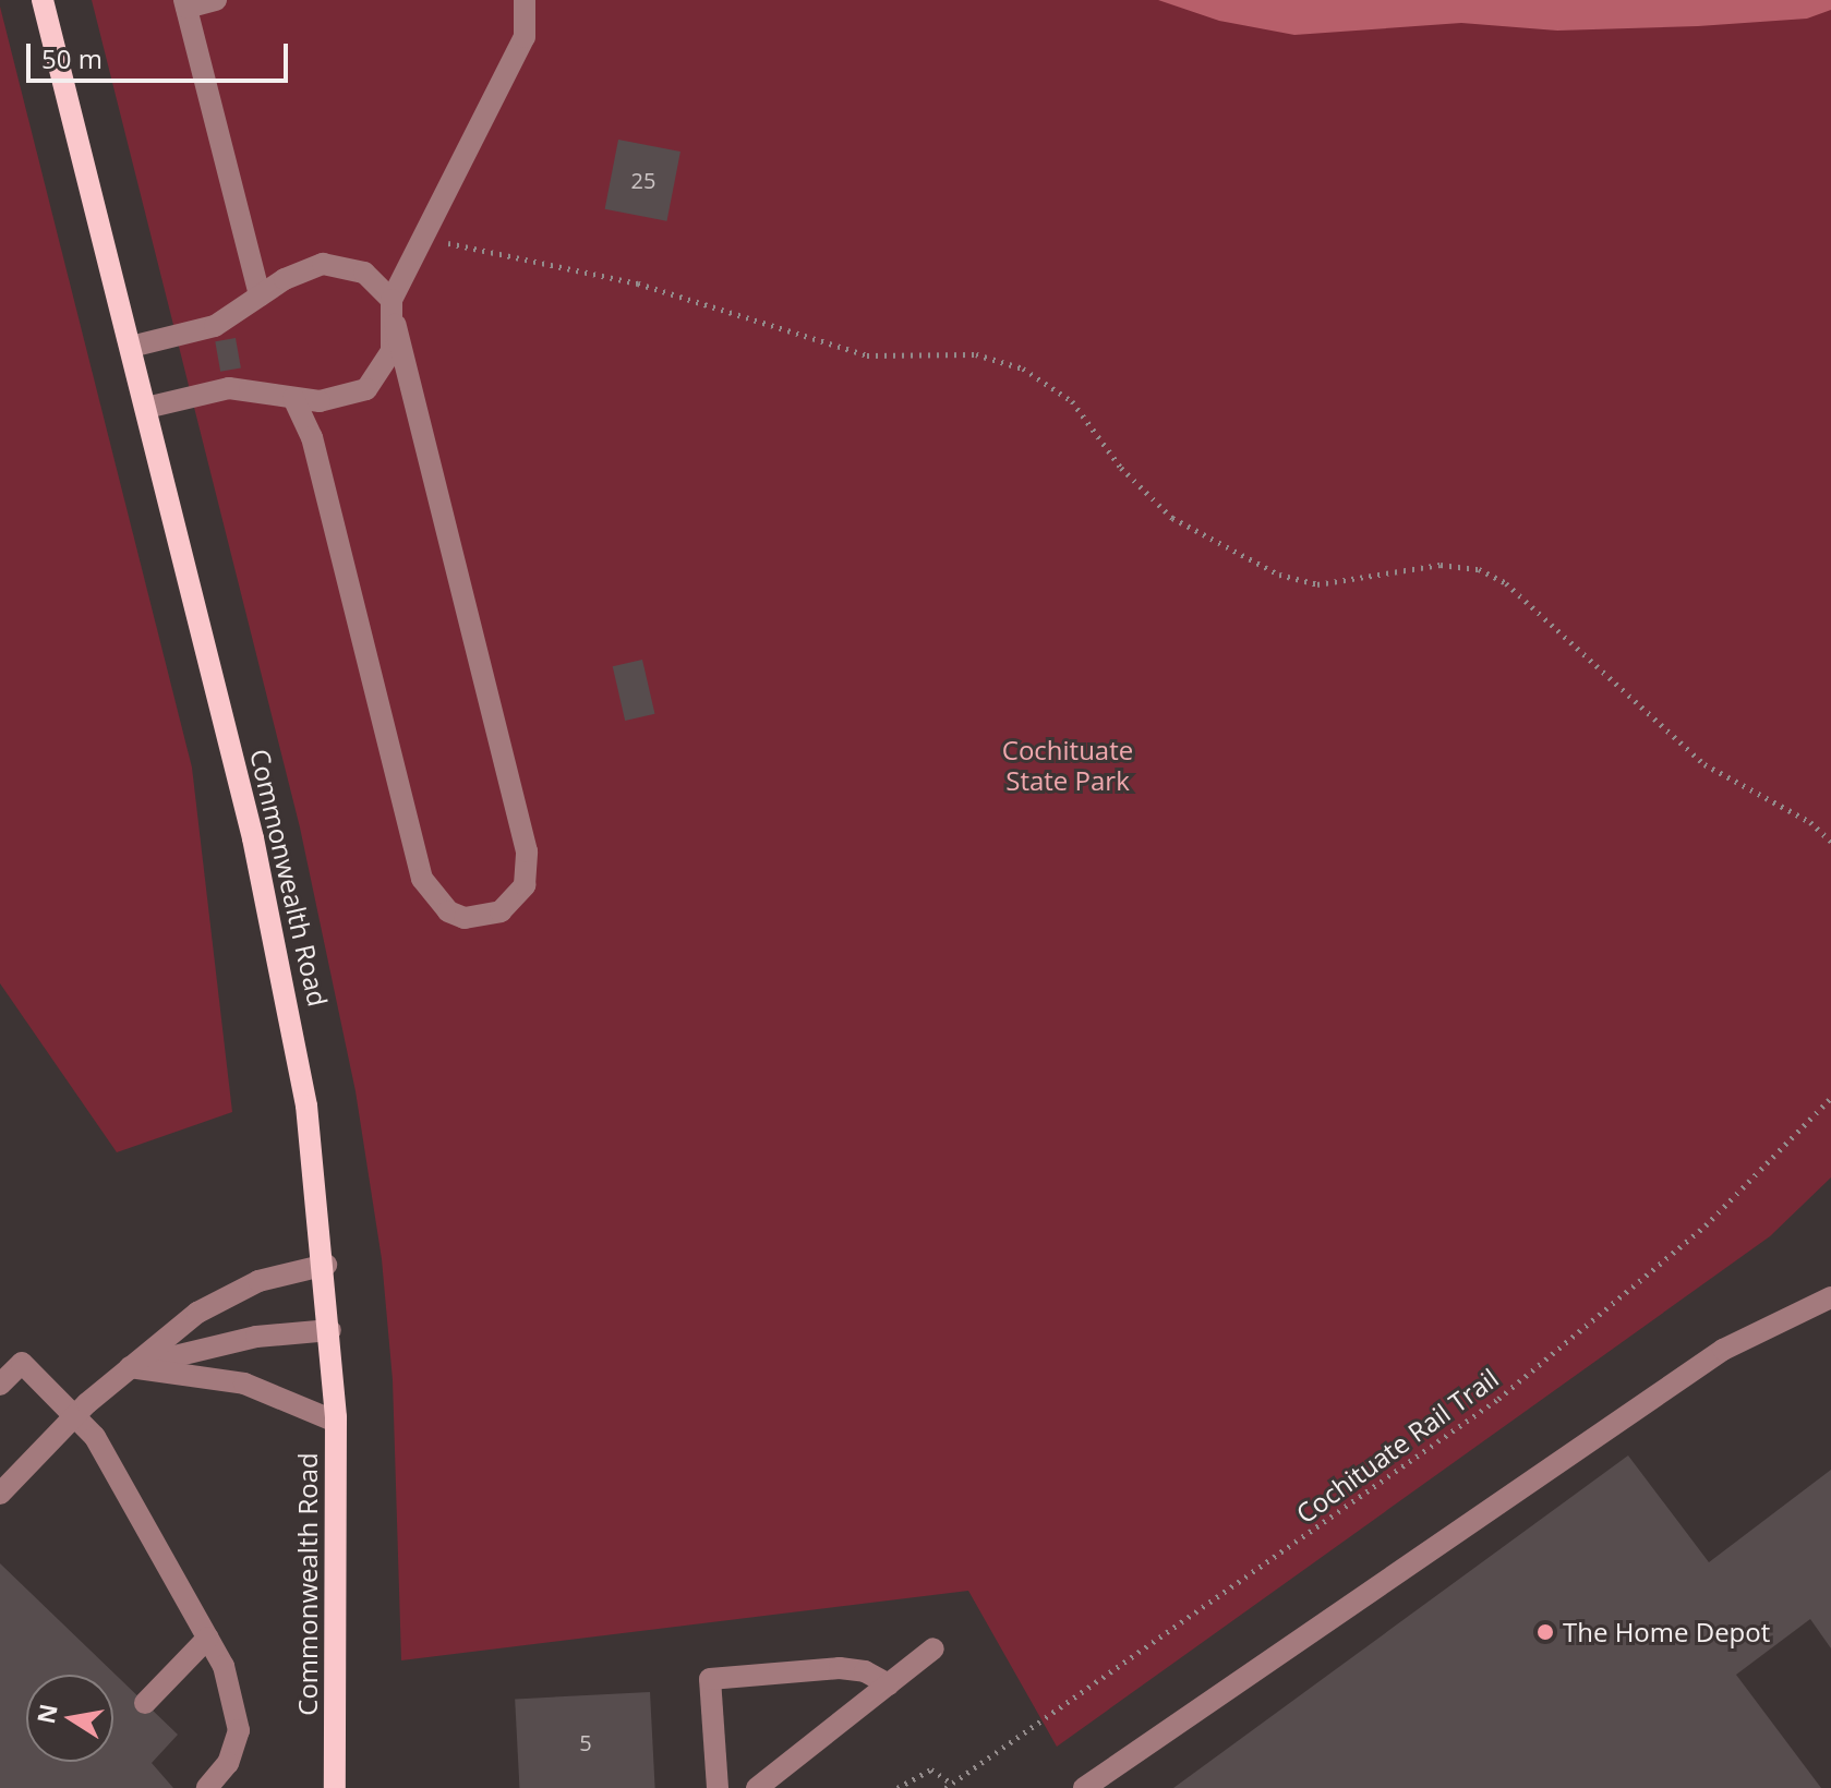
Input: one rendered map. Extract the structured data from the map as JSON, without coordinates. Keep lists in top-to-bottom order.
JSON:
{
  "streets": {
    "main road": ["Commonwealth Road"],
    "path": ["Cochituate Rail Trail"]
  },
  "parks": ["Cochituate State Park"],
  "places": ["The Home Depot"],
  "house_numbers": ["25", "5"],
  "scale_bar": "50 m",
  "north": "left"
}
